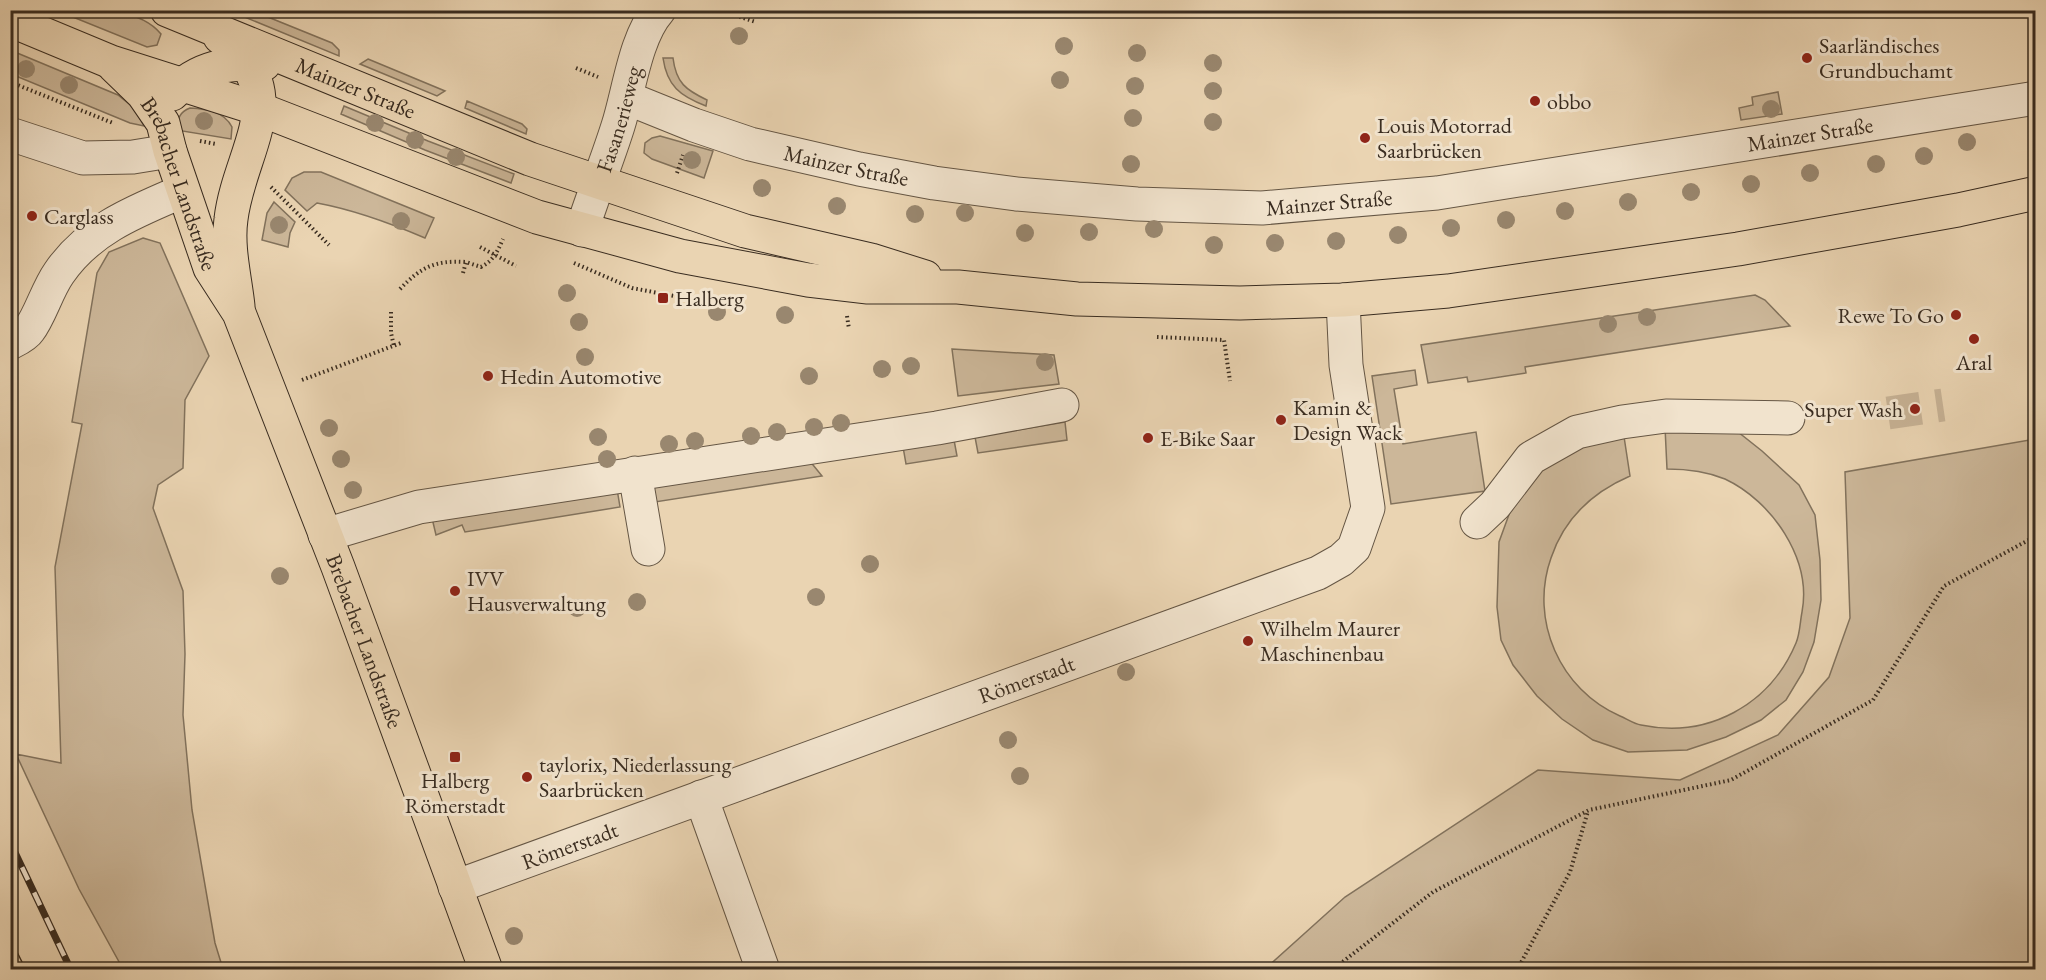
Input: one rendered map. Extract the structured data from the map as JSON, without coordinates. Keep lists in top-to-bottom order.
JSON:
{
  "streets": {
    "main road": ["Mainzer Straße", "Brebacher Landstraße"],
    "street": ["Fasanerieweg", "Römerstadt"]
  },
  "crossings": [
    ["Mainzer Straße", "Fasanerieweg"],
    ["Mainzer Straße", "Brebacher Landstraße"],
    ["Mainzer Straße", "Römerstadt"],
    ["Brebacher Landstraße", "Römerstadt"]
  ],
  "places": {
    "other": [
      "Saarländisches Grundbuchamt",
      "obbo",
      "Louis Motorrad Saarbrücken",
      "Carglass",
      "Rewe To Go",
      "Aral",
      "Hedin Automotive",
      "Super Wash",
      "Kamin & Design Wack",
      "E-Bike Saar",
      "IVV Hausverwaltung",
      "Wilhelm Maurer Maschinenbau",
      "taylorix, Niederlassung Saarbrücken"
    ],
    "transit": ["Halberg", "Halberg Römerstadt"]
  }
}
